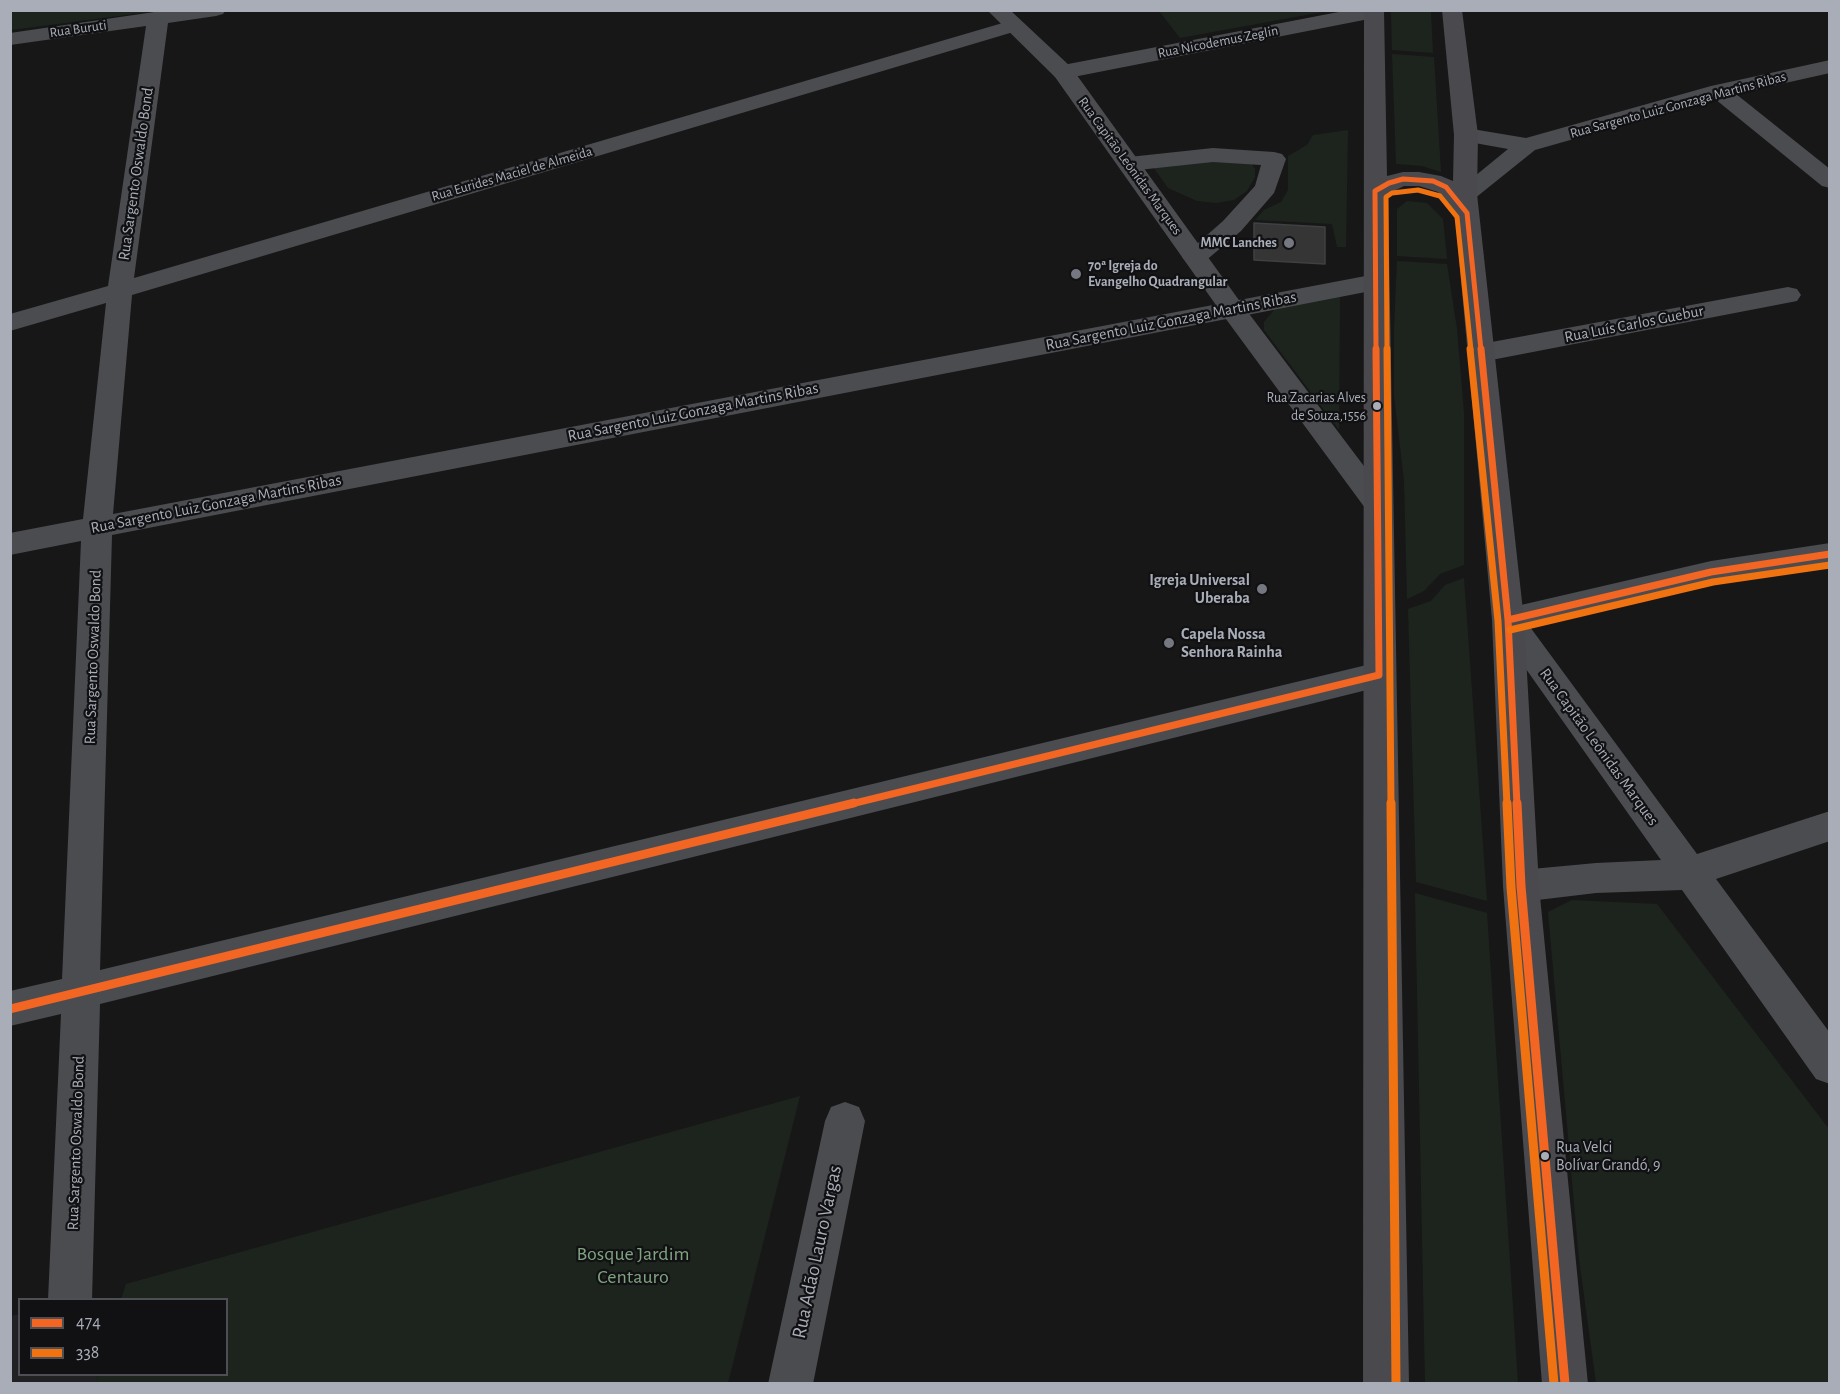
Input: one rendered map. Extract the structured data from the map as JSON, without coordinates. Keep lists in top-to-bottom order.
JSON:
{
  "streets": {
    "street": [
      "Rua Buruti",
      "Rua Nicodemus Zeglin",
      "Rua Sargento Luiz Gonzaga Martins Ribas",
      "Rua Capitão Leônidas Marques",
      "Rua Sargento Oswaldo Bond",
      "Rua Eurides Maciel de Almeida",
      "Rua Luís Carlos Guebur",
      "Rua Adão Lauro Vargas"
    ]
  },
  "crossings": [
    ["Rua Buruti", "Rua Sargento Oswaldo Bond"],
    ["Rua Nicodemus Zeglin", "Rua Capitão Leônidas Marques"],
    ["Rua Sargento Luiz Gonzaga Martins Ribas", "Rua Capitão Leônidas Marques"],
    ["Rua Sargento Luiz Gonzaga Martins Ribas", "Rua Sargento Oswaldo Bond"],
    ["Rua Capitão Leônidas Marques", "Rua Eurides Maciel de Almeida"],
    ["Rua Sargento Oswaldo Bond", "Rua Eurides Maciel de Almeida"]
  ],
  "parks": ["Bosque Jardim Centauro"],
  "places": [
    "MMC Lanches",
    "70ª Igreja do Evangelho Quadrangular",
    "Rua Zacarias Alves de Souza,1556",
    "Igreja Universal Uberaba",
    "Capela Nossa Senhora Rainha",
    "Rua Velci Bolívar Grandó, 9"
  ],
  "lines": ["transit line 474", "transit line 338"],
  "legend": ["474", "338"]
}
